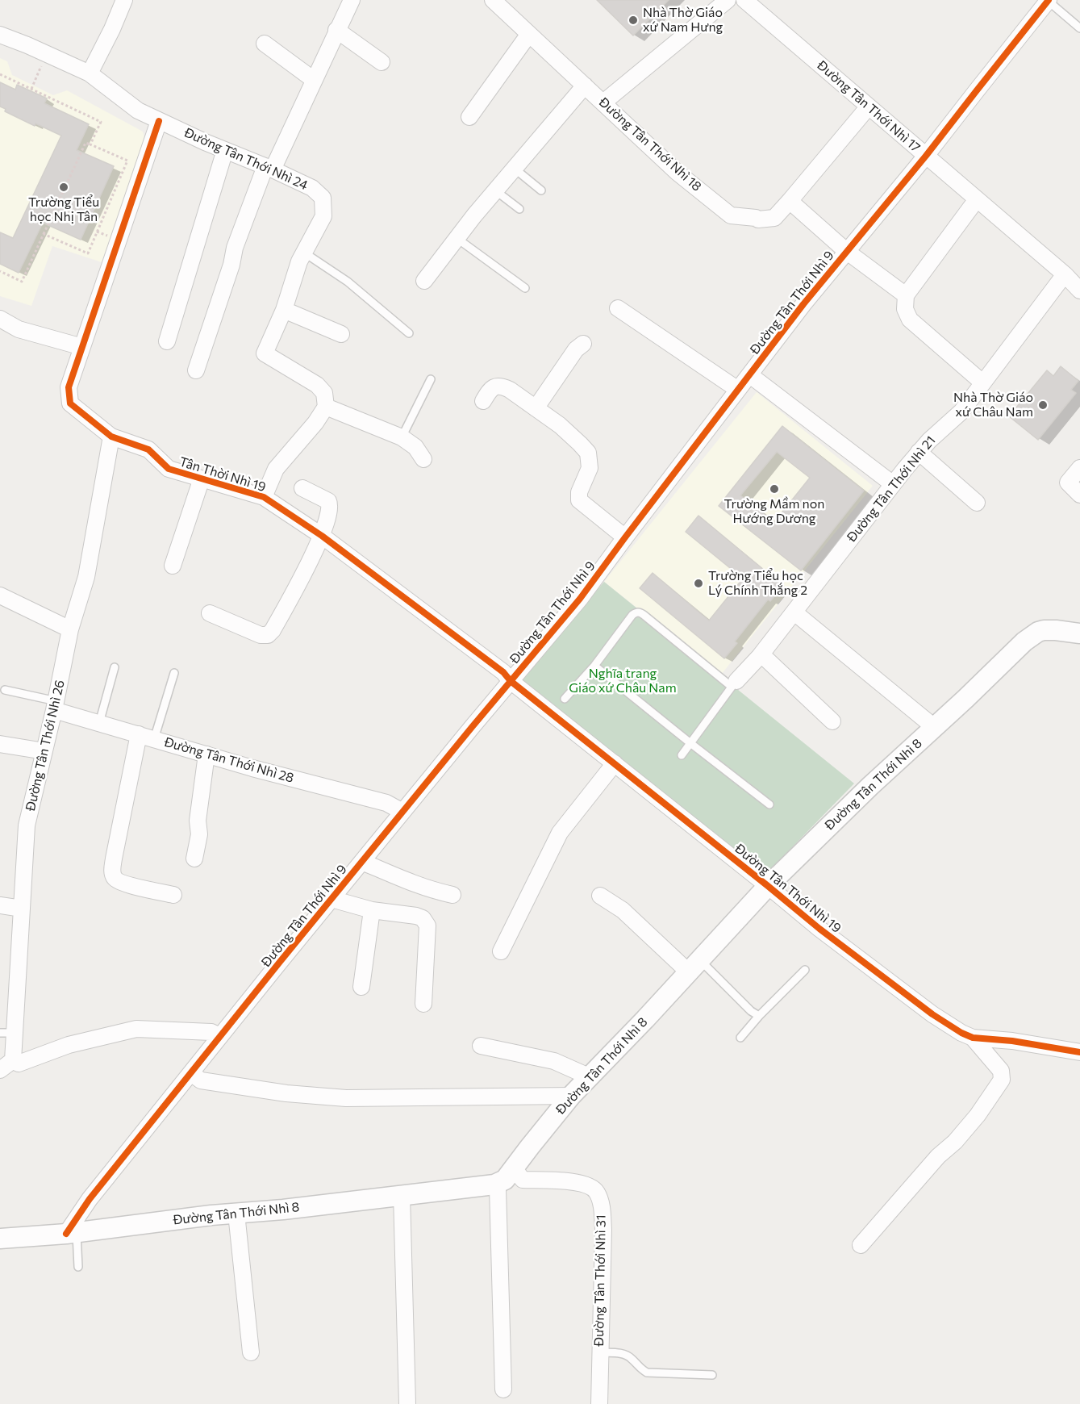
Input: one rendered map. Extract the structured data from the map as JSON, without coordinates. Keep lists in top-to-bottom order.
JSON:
{
  "streets": {
    "street": [
      "Đường Tân Thới Nhì 17",
      "Đường Tân Thới Nhì 18",
      "Đường Tân Thới Nhì 24",
      "Đường Tân Thới Nhì 9",
      "Tân Thời Nhì 19",
      "Đường Tân Thới Nhì 21",
      "Đường Tân Thới Nhì 26",
      "Đường Tân Thới Nhì 28",
      "Đường Tân Thới Nhì 8",
      "Đường Tân Thới Nhì 19",
      "Đường Tân Thới Nhì 31"
    ]
  },
  "crossings": [
    ["Đường Tân Thới Nhì 17", "Đường Tân Thới Nhì 9"],
    ["Đường Tân Thới Nhì 17", "Đường Tân Thới Nhì 21"],
    ["Đường Tân Thới Nhì 24", "Tân Thời Nhì 19"],
    ["Đường Tân Thới Nhì 9", "Tân Thời Nhì 19"],
    ["Đường Tân Thới Nhì 9", "Đường Tân Thới Nhì 28"],
    ["Đường Tân Thới Nhì 9", "Đường Tân Thới Nhì 8"],
    ["Đường Tân Thới Nhì 9", "Đường Tân Thới Nhì 19"],
    ["Tân Thời Nhì 19", "Đường Tân Thới Nhì 26"],
    ["Tân Thời Nhì 19", "Đường Tân Thới Nhì 19"],
    ["Đường Tân Thới Nhì 26", "Đường Tân Thới Nhì 28"],
    ["Đường Tân Thới Nhì 8", "Đường Tân Thới Nhì 19"],
    ["Đường Tân Thới Nhì 8", "Đường Tân Thới Nhì 31"]
  ],
  "parks": ["Nghĩa trang Giáo xứ Châu Nam"],
  "places": [
    "Nhà Thờ Giáo xứ Nam Hưng",
    "Trường Tiểu học Nhị Tân",
    "Nhà Thờ Giáo xứ Châu Nam",
    "Trường Mầm non Hướng Dương",
    "Trường Tiểu học Lý Chính Thắng 2"
  ]
}
